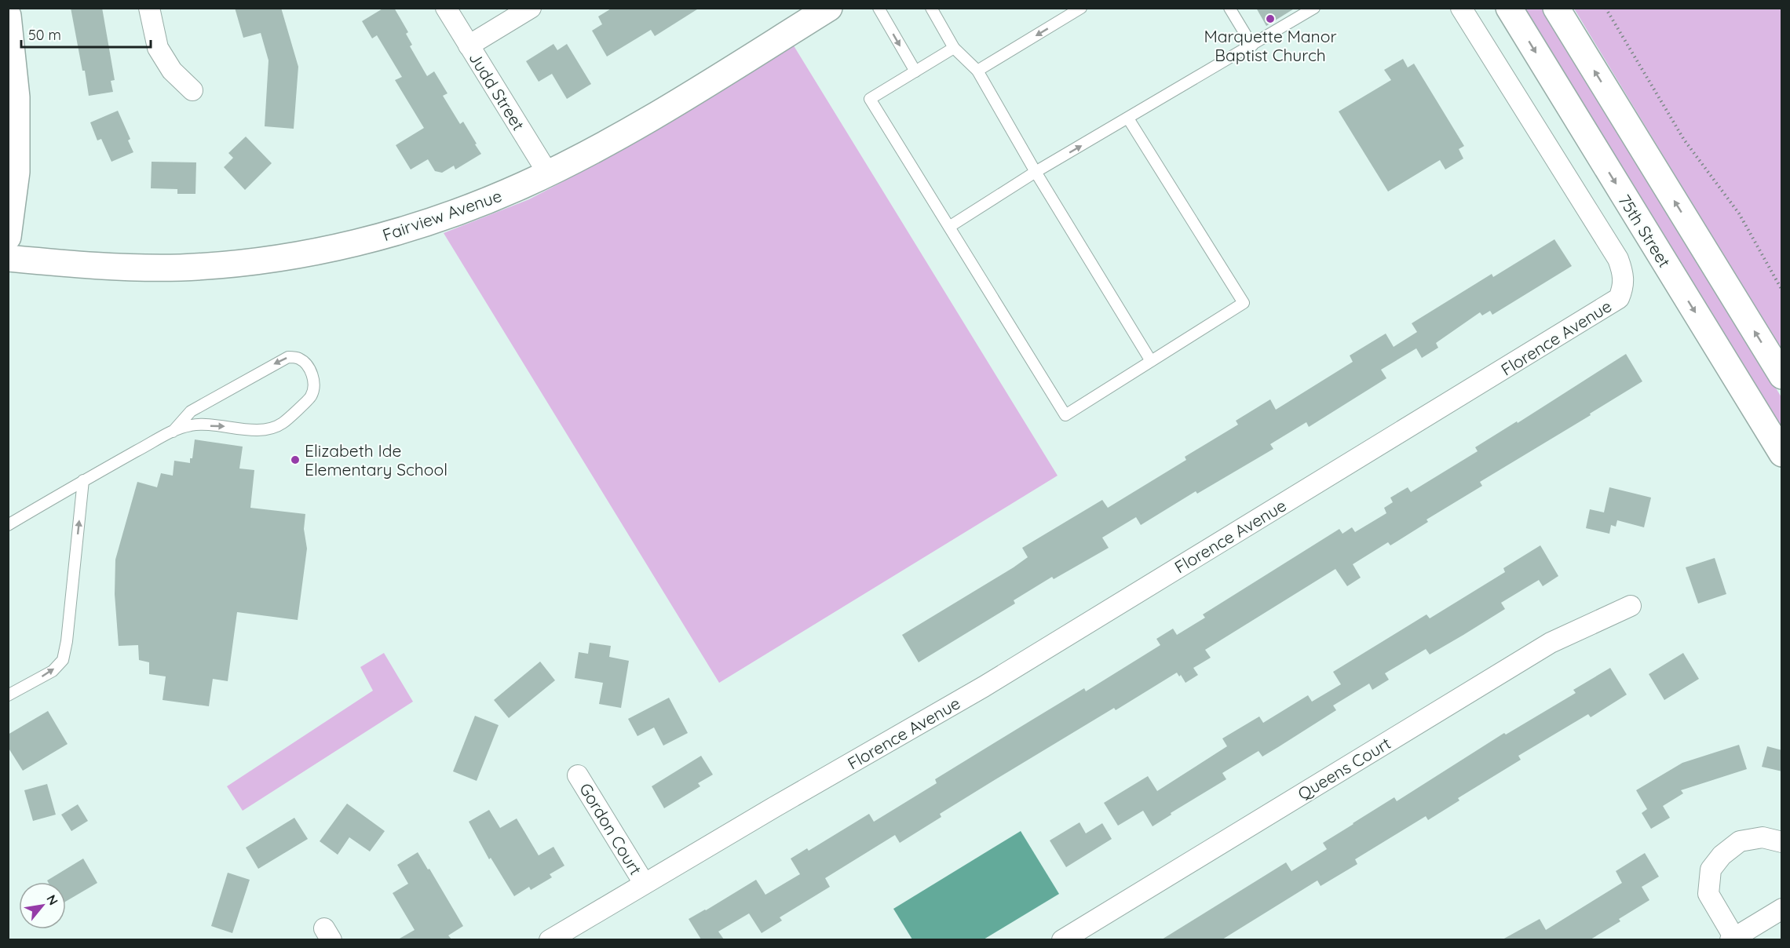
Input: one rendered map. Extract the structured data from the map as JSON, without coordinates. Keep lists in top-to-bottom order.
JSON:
{
  "streets": {
    "street": [
      "Judd Street",
      "Fairview Avenue",
      "75th Street",
      "Florence Avenue",
      "Queens Court",
      "Gordon Court"
    ]
  },
  "crossings": [
    ["Judd Street", "Fairview Avenue"],
    ["Florence Avenue", "Gordon Court"]
  ],
  "places": ["Marquette Manor Baptist Church", "Elizabeth Ide Elementary School"],
  "scale_bar": "50 m",
  "north": "top right"
}
